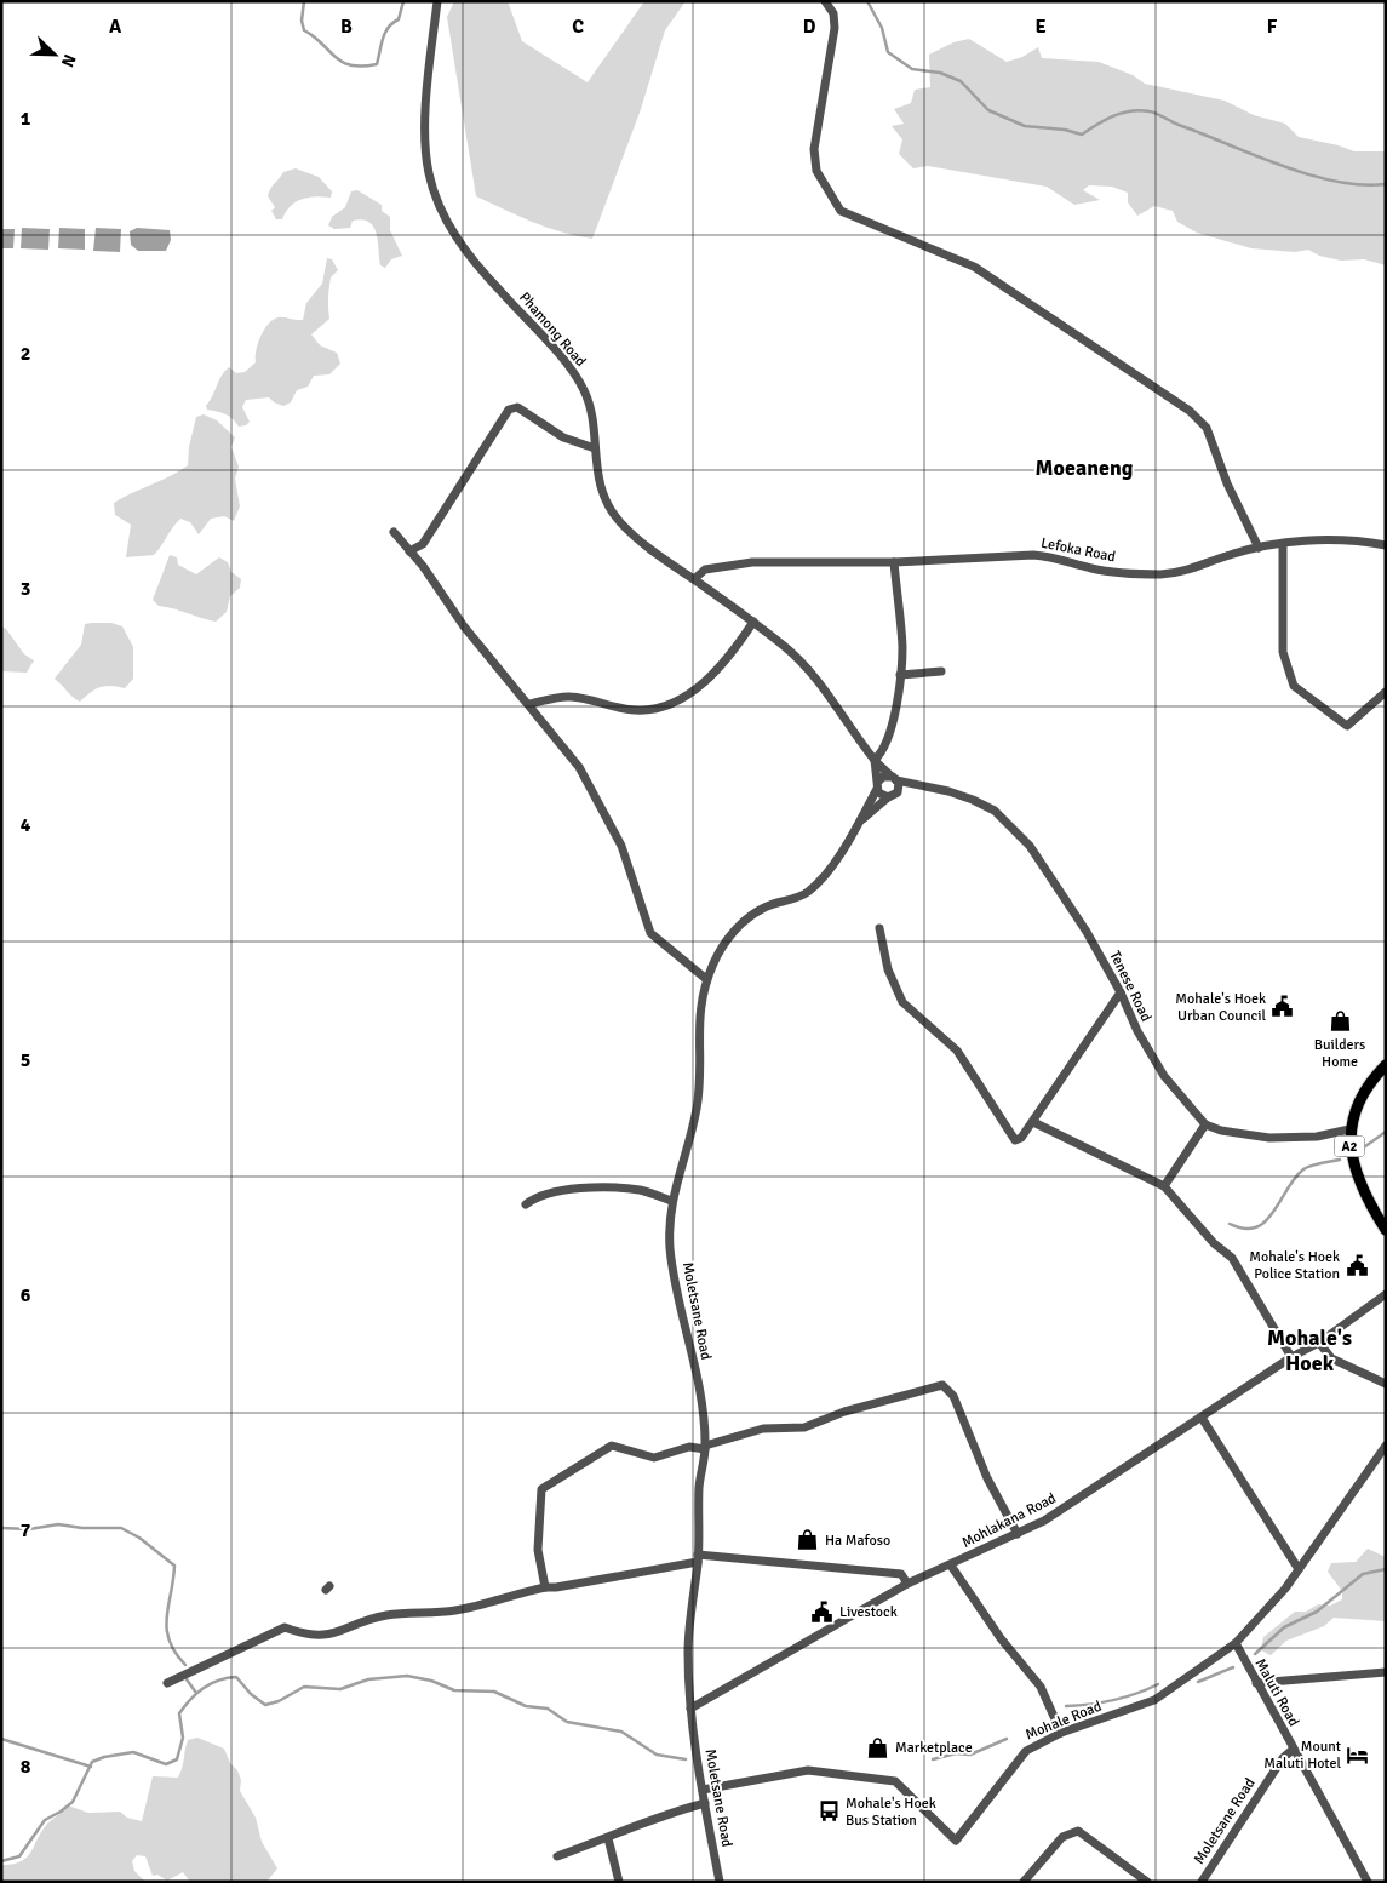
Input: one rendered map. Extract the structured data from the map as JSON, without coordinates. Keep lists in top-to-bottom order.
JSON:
{
  "streets": {
    "main road": ["A2"],
    "street": [
      "Phamong Road",
      "Lefoka Road",
      "Tenese Road",
      "Moletsane Road",
      "Mohlakana Road",
      "Maluti Road",
      "Mohale Road"
    ]
  },
  "crossings": [
    ["Phamong Road", "Lefoka Road"],
    ["Phamong Road", "Tenese Road"],
    ["Phamong Road", "Moletsane Road"],
    ["Tenese Road", "Moletsane Road"],
    ["Moletsane Road", "Mohlakana Road"],
    ["Moletsane Road", "Maluti Road"],
    ["Moletsane Road", "Mohale Road"],
    ["Maluti Road", "Mohale Road"]
  ],
  "districts": ["Moeaneng", "Mohale's Hoek"],
  "places": {
    "public building": ["Mohale's Hoek Urban Council", "Mohale's Hoek Police Station", "Livestock"],
    "shop": ["Builders Home", "Ha Mafoso", "Marketplace"],
    "hotel": ["Mount Maluti Hotel"],
    "bus stop": ["Mohale's Hoek Bus Station"]
  },
  "north": "bottom right",
  "grid": {
    "columns": [
      "A",
      "B",
      "C",
      "D",
      "E",
      "F"
    ],
    "rows": [
      "1",
      "2",
      "3",
      "4",
      "5",
      "6",
      "7",
      "8"
    ]
  }
}
